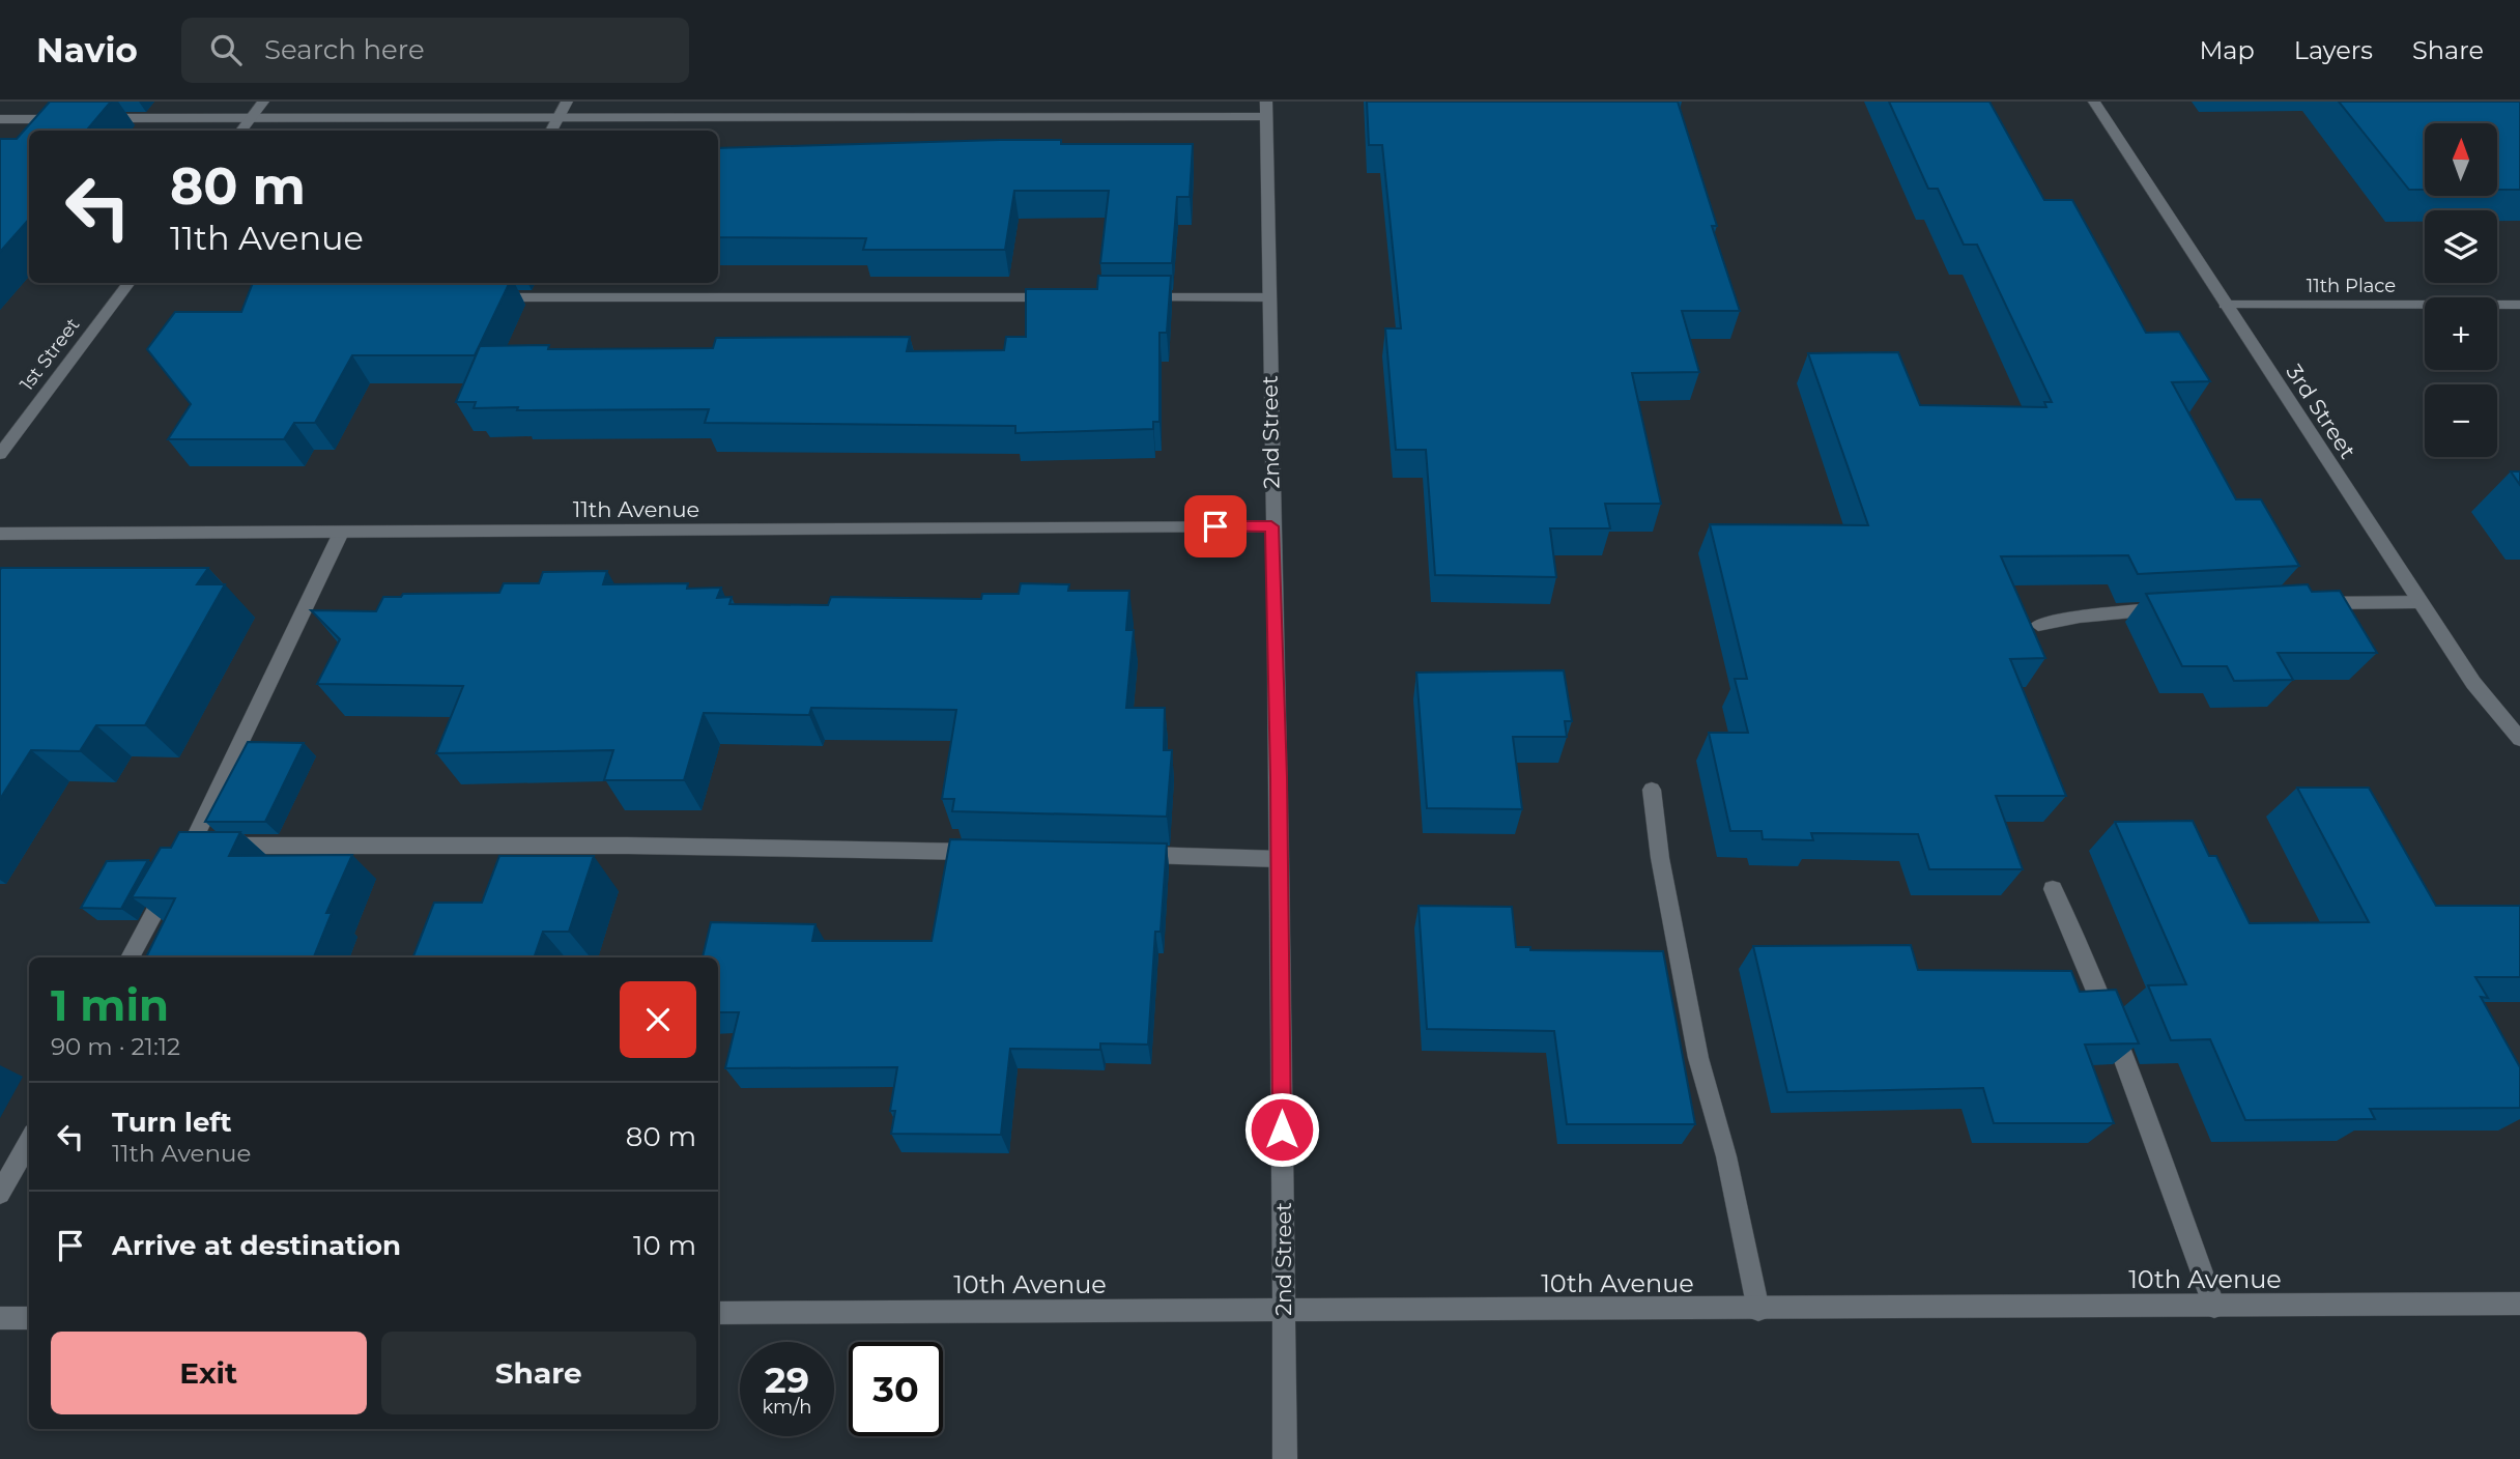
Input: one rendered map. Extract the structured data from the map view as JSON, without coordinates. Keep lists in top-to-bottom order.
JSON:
{
  "streets": {
    "street": [
      "11th Place",
      "1st Street",
      "3rd Street",
      "2nd Street",
      "11th Avenue",
      "10th Avenue"
    ]
  },
  "crossings": [
    ["11th Place", "3rd Street"],
    ["2nd Street", "11th Avenue"],
    ["2nd Street", "10th Avenue"]
  ],
  "north": "top",
  "page": {
    "header": "Navio",
    "search": "Search here",
    "nav": ["Map", "Layers", "Share"],
    "map_buttons": ["+", "−"],
    "turn": ["80 m", "11th Avenue"],
    "heading": ["1 min", "90 m · 21:12"],
    "list": [
      {
        "name": "Turn left",
        "note": "11th Avenue",
        "value": "80 m"
      },
      {
        "name": "Arrive at destination",
        "value": "10 m"
      }
    ],
    "buttons": ["Exit", "Share"],
    "speed": "29 km/h",
    "limit": "30"
  }
}
